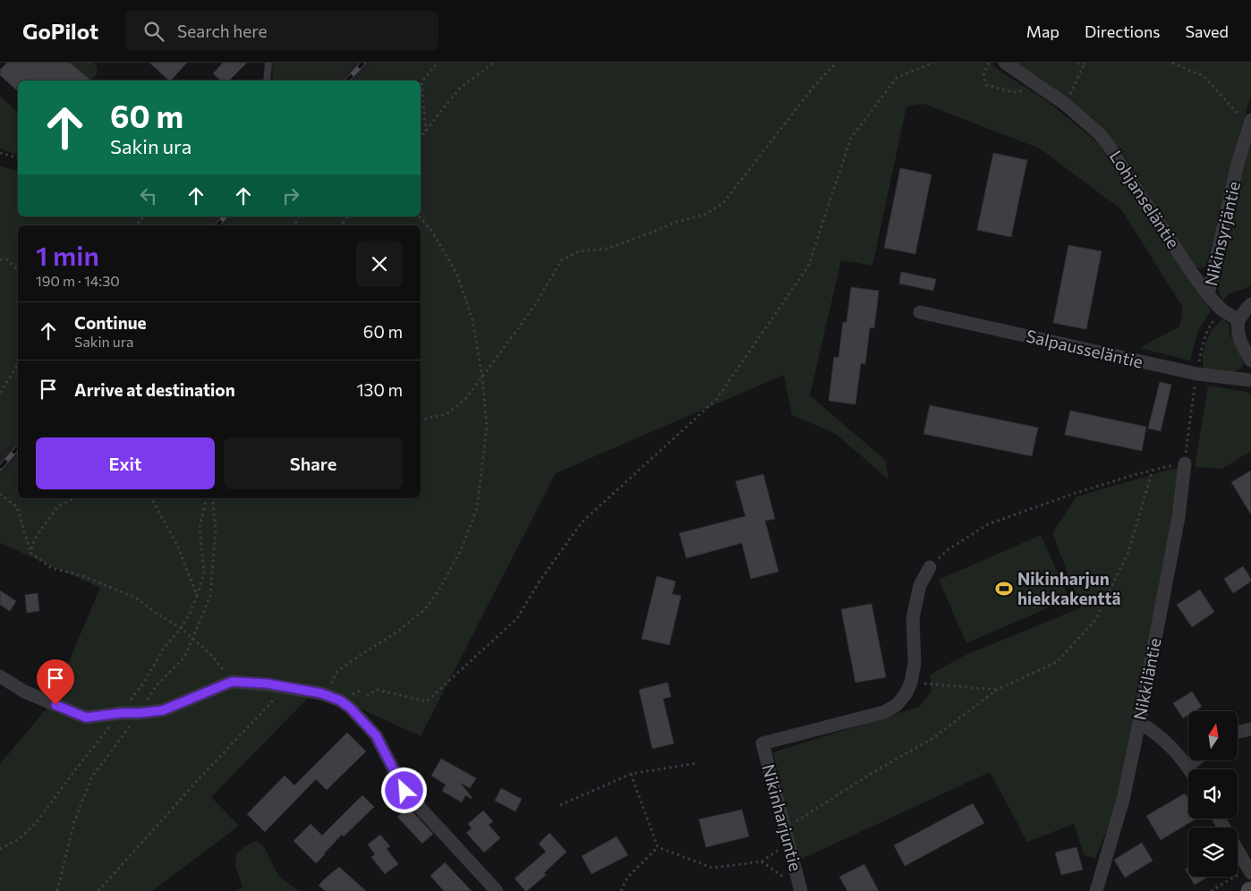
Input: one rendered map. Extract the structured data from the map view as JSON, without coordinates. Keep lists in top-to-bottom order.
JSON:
{
  "streets": {
    "street": [
      "Lohjanseläntie",
      "Nikinsyrjäntie",
      "Salpausseläntie",
      "Nikkiläntie",
      "Nikinharjuntie"
    ]
  },
  "crossings": [
    ["Lohjanseläntie", "Nikinsyrjäntie"]
  ],
  "places": {
    "sports": ["Nikinharjun hiekkakenttä"]
  },
  "north": "top",
  "page": {
    "header": "GoPilot",
    "search": "Search here",
    "nav": ["Map", "Directions", "Saved"],
    "turn": ["60 m", "Sakin ura"],
    "heading": ["1 min", "190 m · 14:30"],
    "list": [
      {
        "name": "Continue",
        "note": "Sakin ura",
        "value": "60 m"
      },
      {
        "name": "Arrive at destination",
        "value": "130 m"
      }
    ],
    "buttons": ["Exit", "Share"]
  }
}
